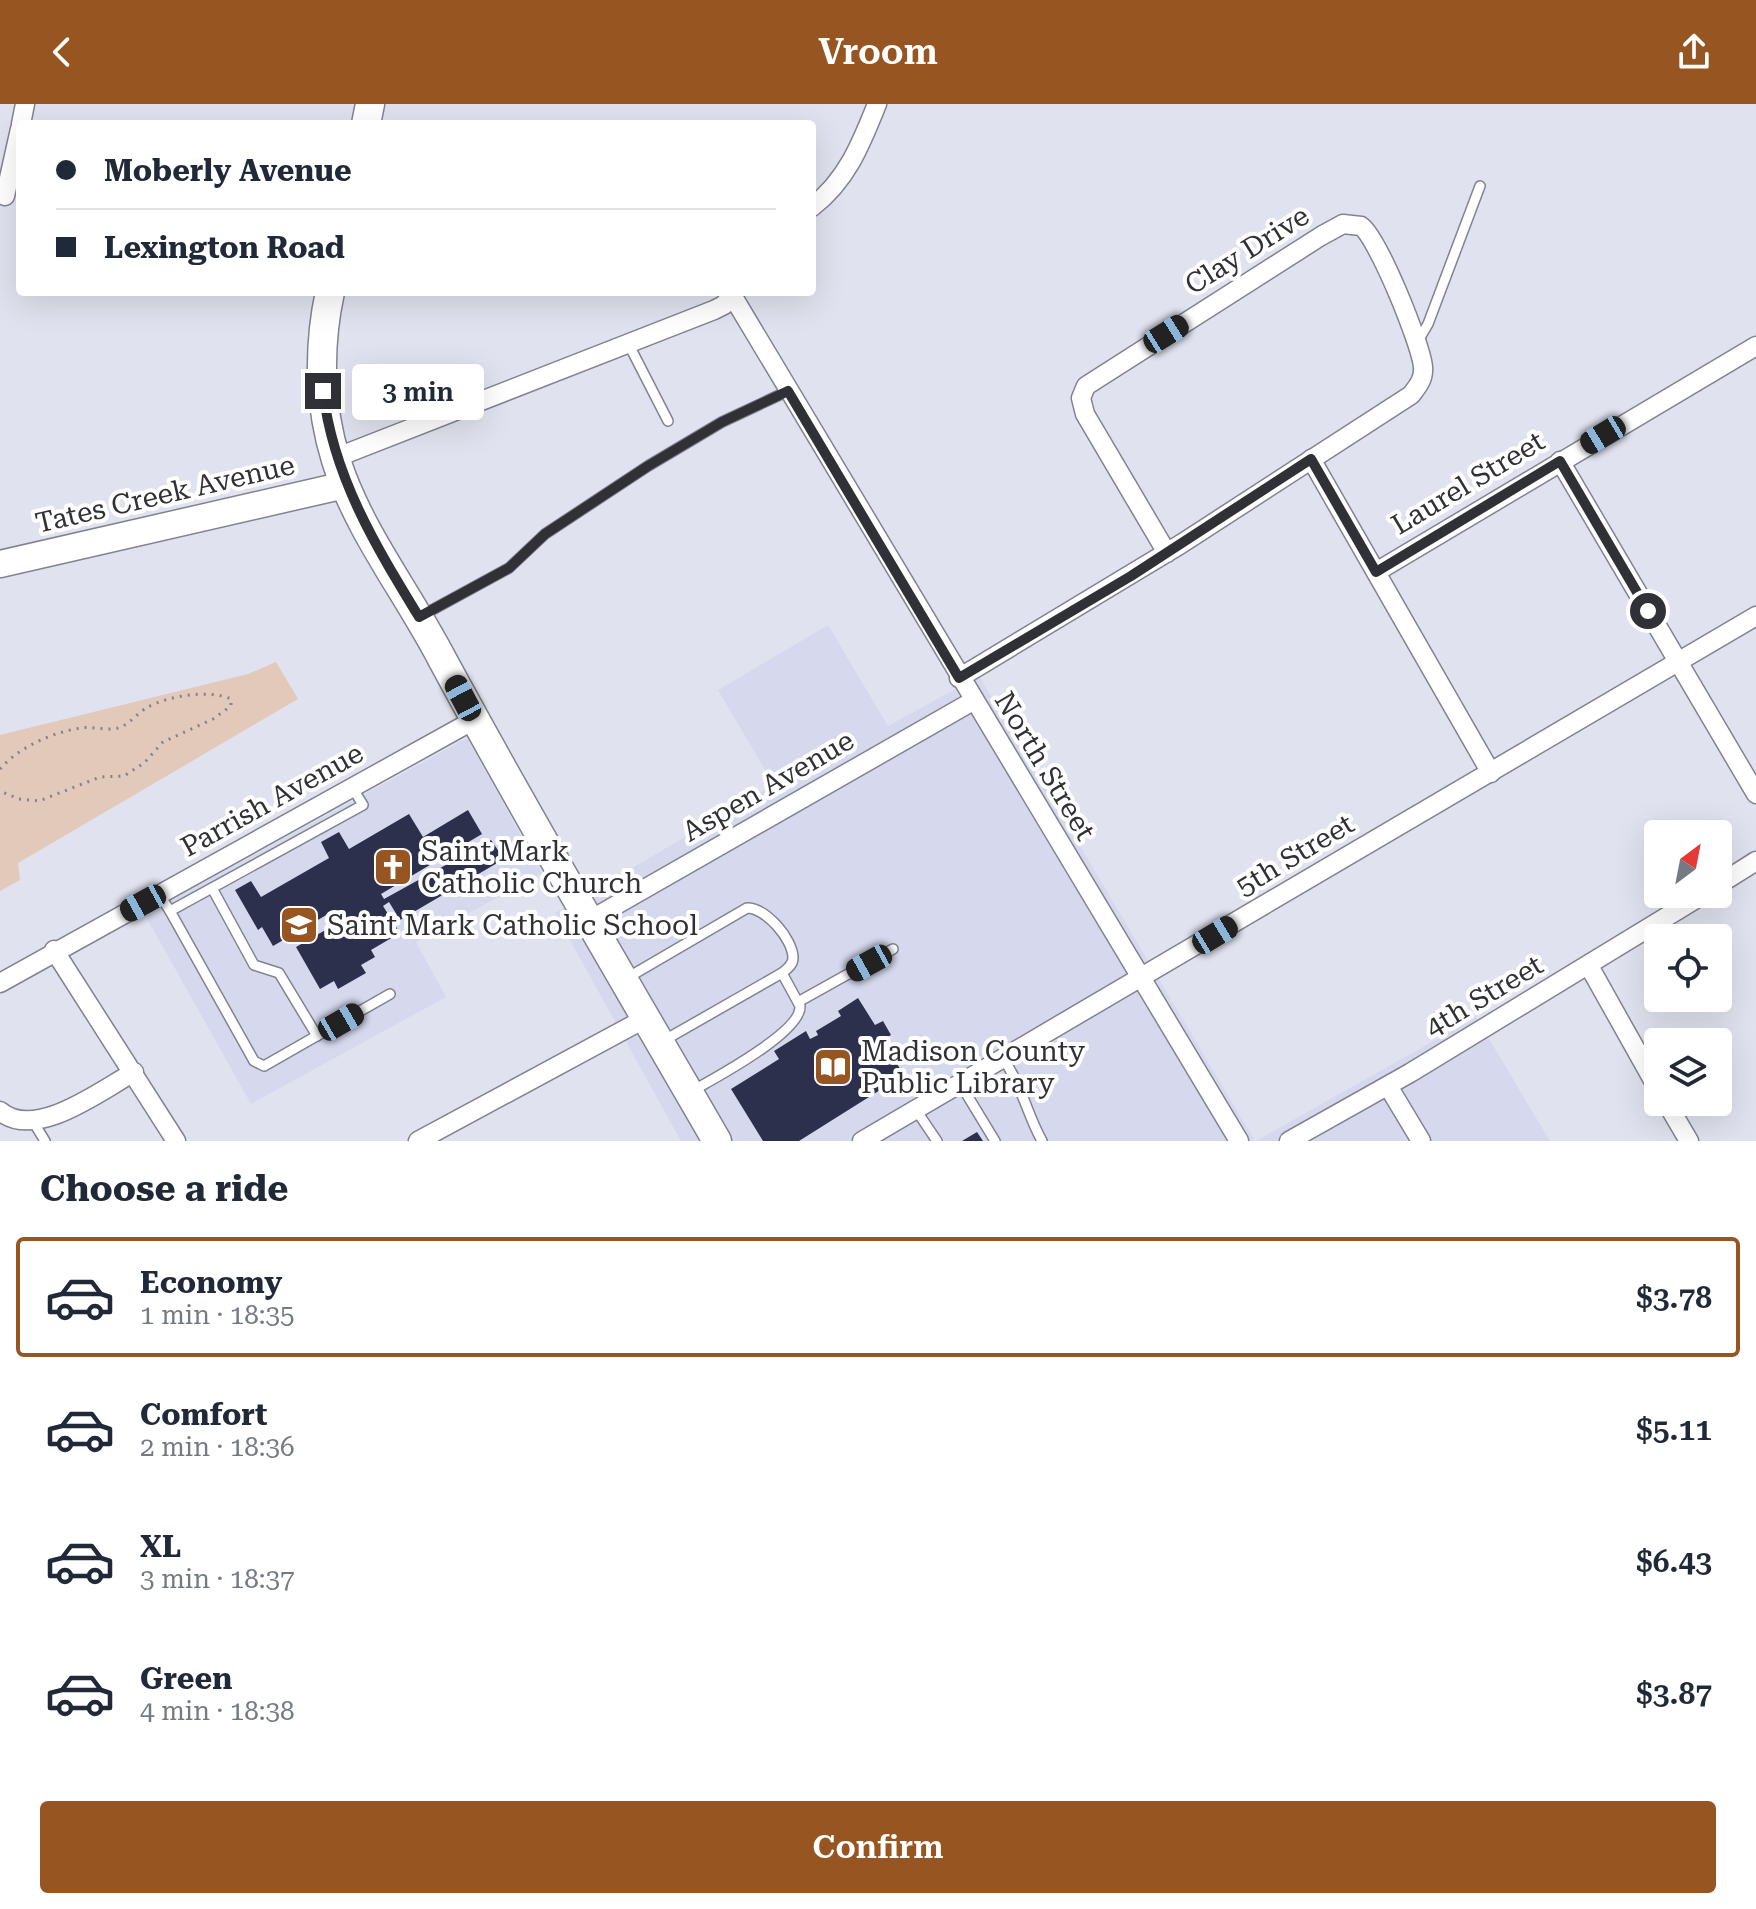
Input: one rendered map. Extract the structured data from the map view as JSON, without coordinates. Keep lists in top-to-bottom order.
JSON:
{
  "streets": {
    "main road": ["Tates Creek Avenue"],
    "street": [
      "Clay Drive",
      "Laurel Street",
      "North Street",
      "Aspen Avenue",
      "Parrish Avenue",
      "5th Street",
      "4th Street"
    ]
  },
  "crossings": [
    ["Clay Drive", "North Street"],
    ["North Street", "Aspen Avenue"],
    ["North Street", "5th Street"]
  ],
  "places": {
    "church": ["Saint Mark Catholic Church"],
    "school or university": ["Saint Mark Catholic School"],
    "library": ["Madison County Public Library"]
  },
  "north": "top right",
  "page": {
    "header": "Vroom",
    "banner": ["Moberly Avenue", "Lexington Road"],
    "bubble": "3 min",
    "heading": "Choose a ride",
    "list": [
      {
        "name": "Economy",
        "note": "1 min · 18:35",
        "value": "$3.78"
      },
      {
        "name": "Comfort",
        "note": "2 min · 18:36",
        "value": "$5.11"
      },
      {
        "name": "XL",
        "note": "3 min · 18:37",
        "value": "$6.43"
      },
      {
        "name": "Green",
        "note": "4 min · 18:38",
        "value": "$3.87"
      }
    ],
    "buttons": "Confirm"
  }
}
